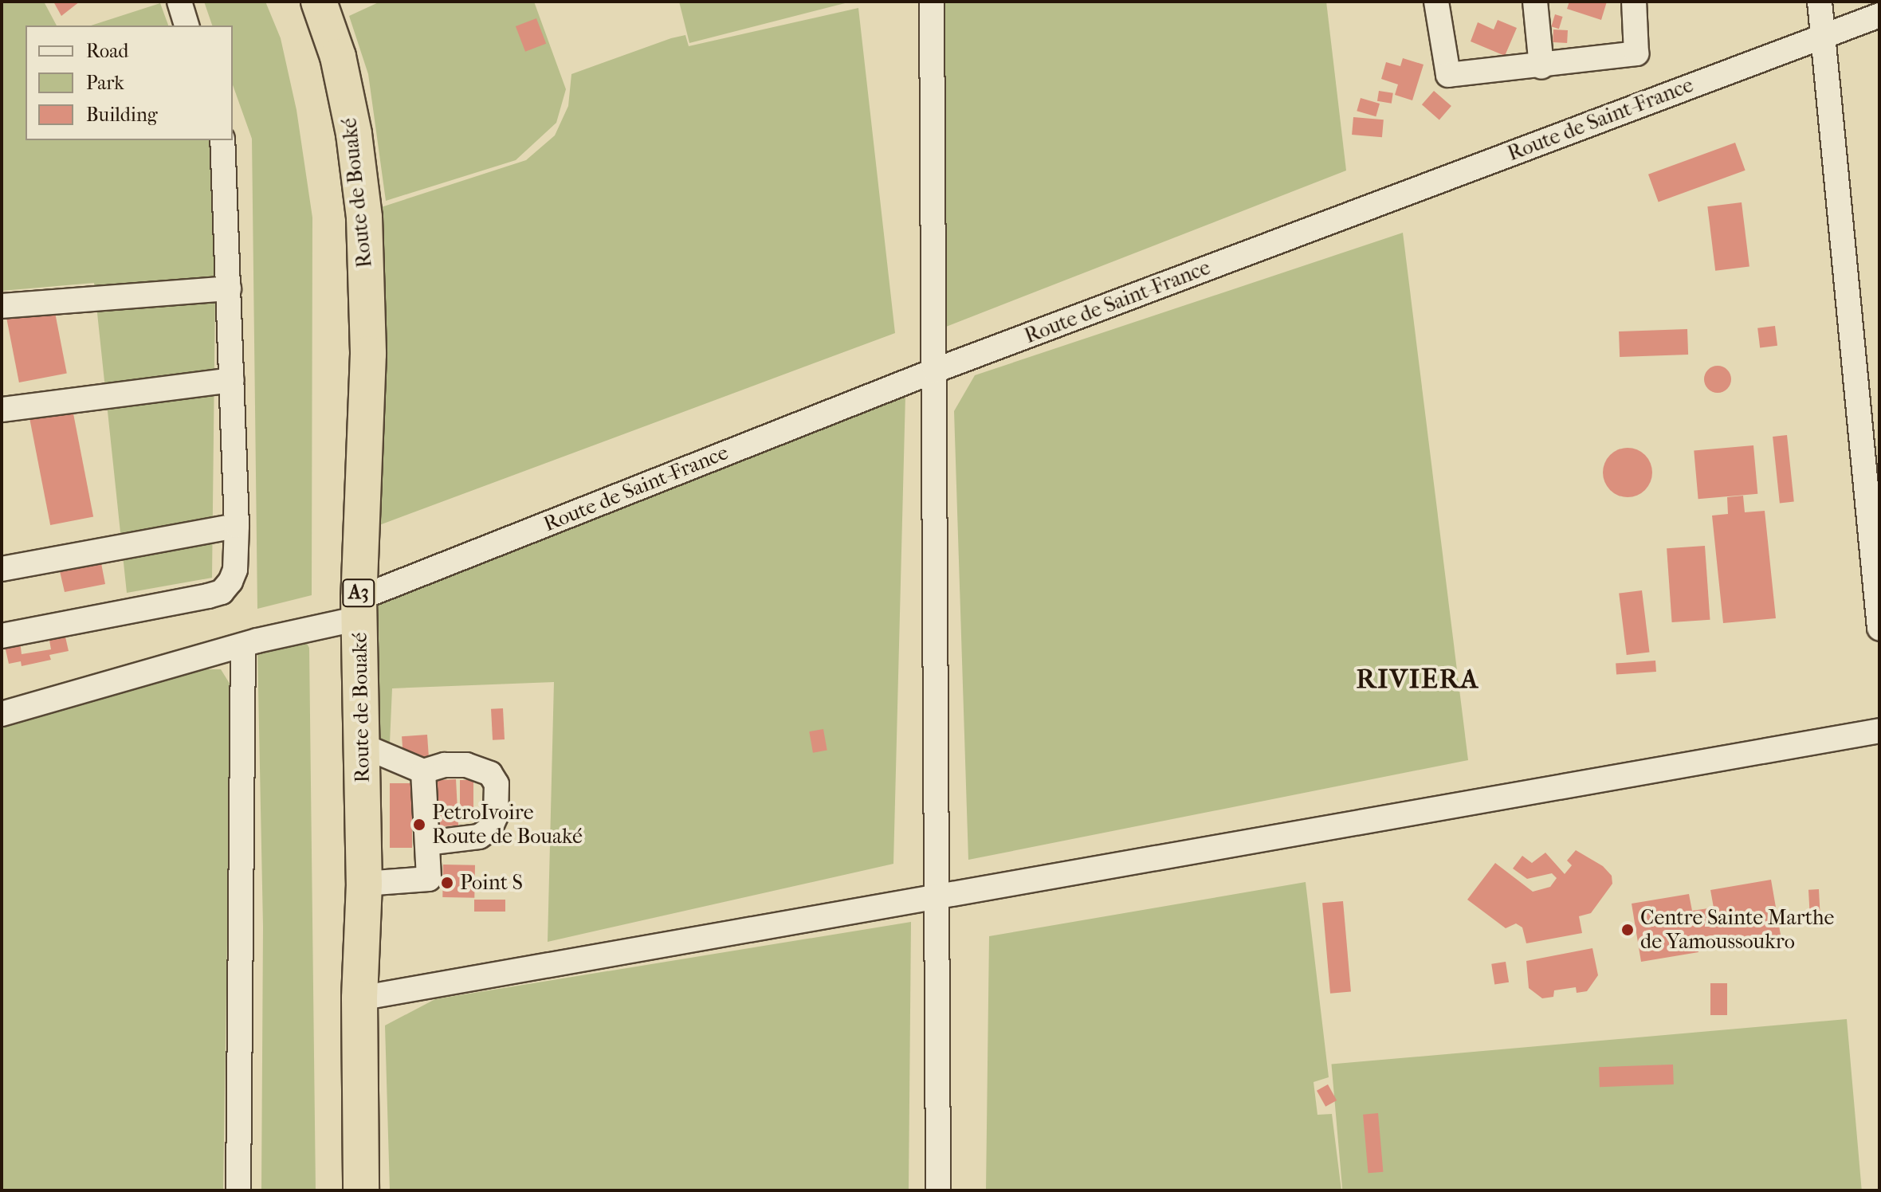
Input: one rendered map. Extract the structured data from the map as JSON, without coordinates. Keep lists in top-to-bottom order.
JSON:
{
  "streets": {
    "highway": ["Route de Bouaké", "A3"],
    "street": ["Route de Saint-France"]
  },
  "crossings": [
    ["Route de Saint-France", "Route de Bouaké"]
  ],
  "districts": ["RIVIERA"],
  "places": ["PetroIvoire Route de Bouaké", "Point S", "Centre Sainte Marthe de Yamoussoukro"],
  "legend": ["Road", "Park", "Building"]
}
